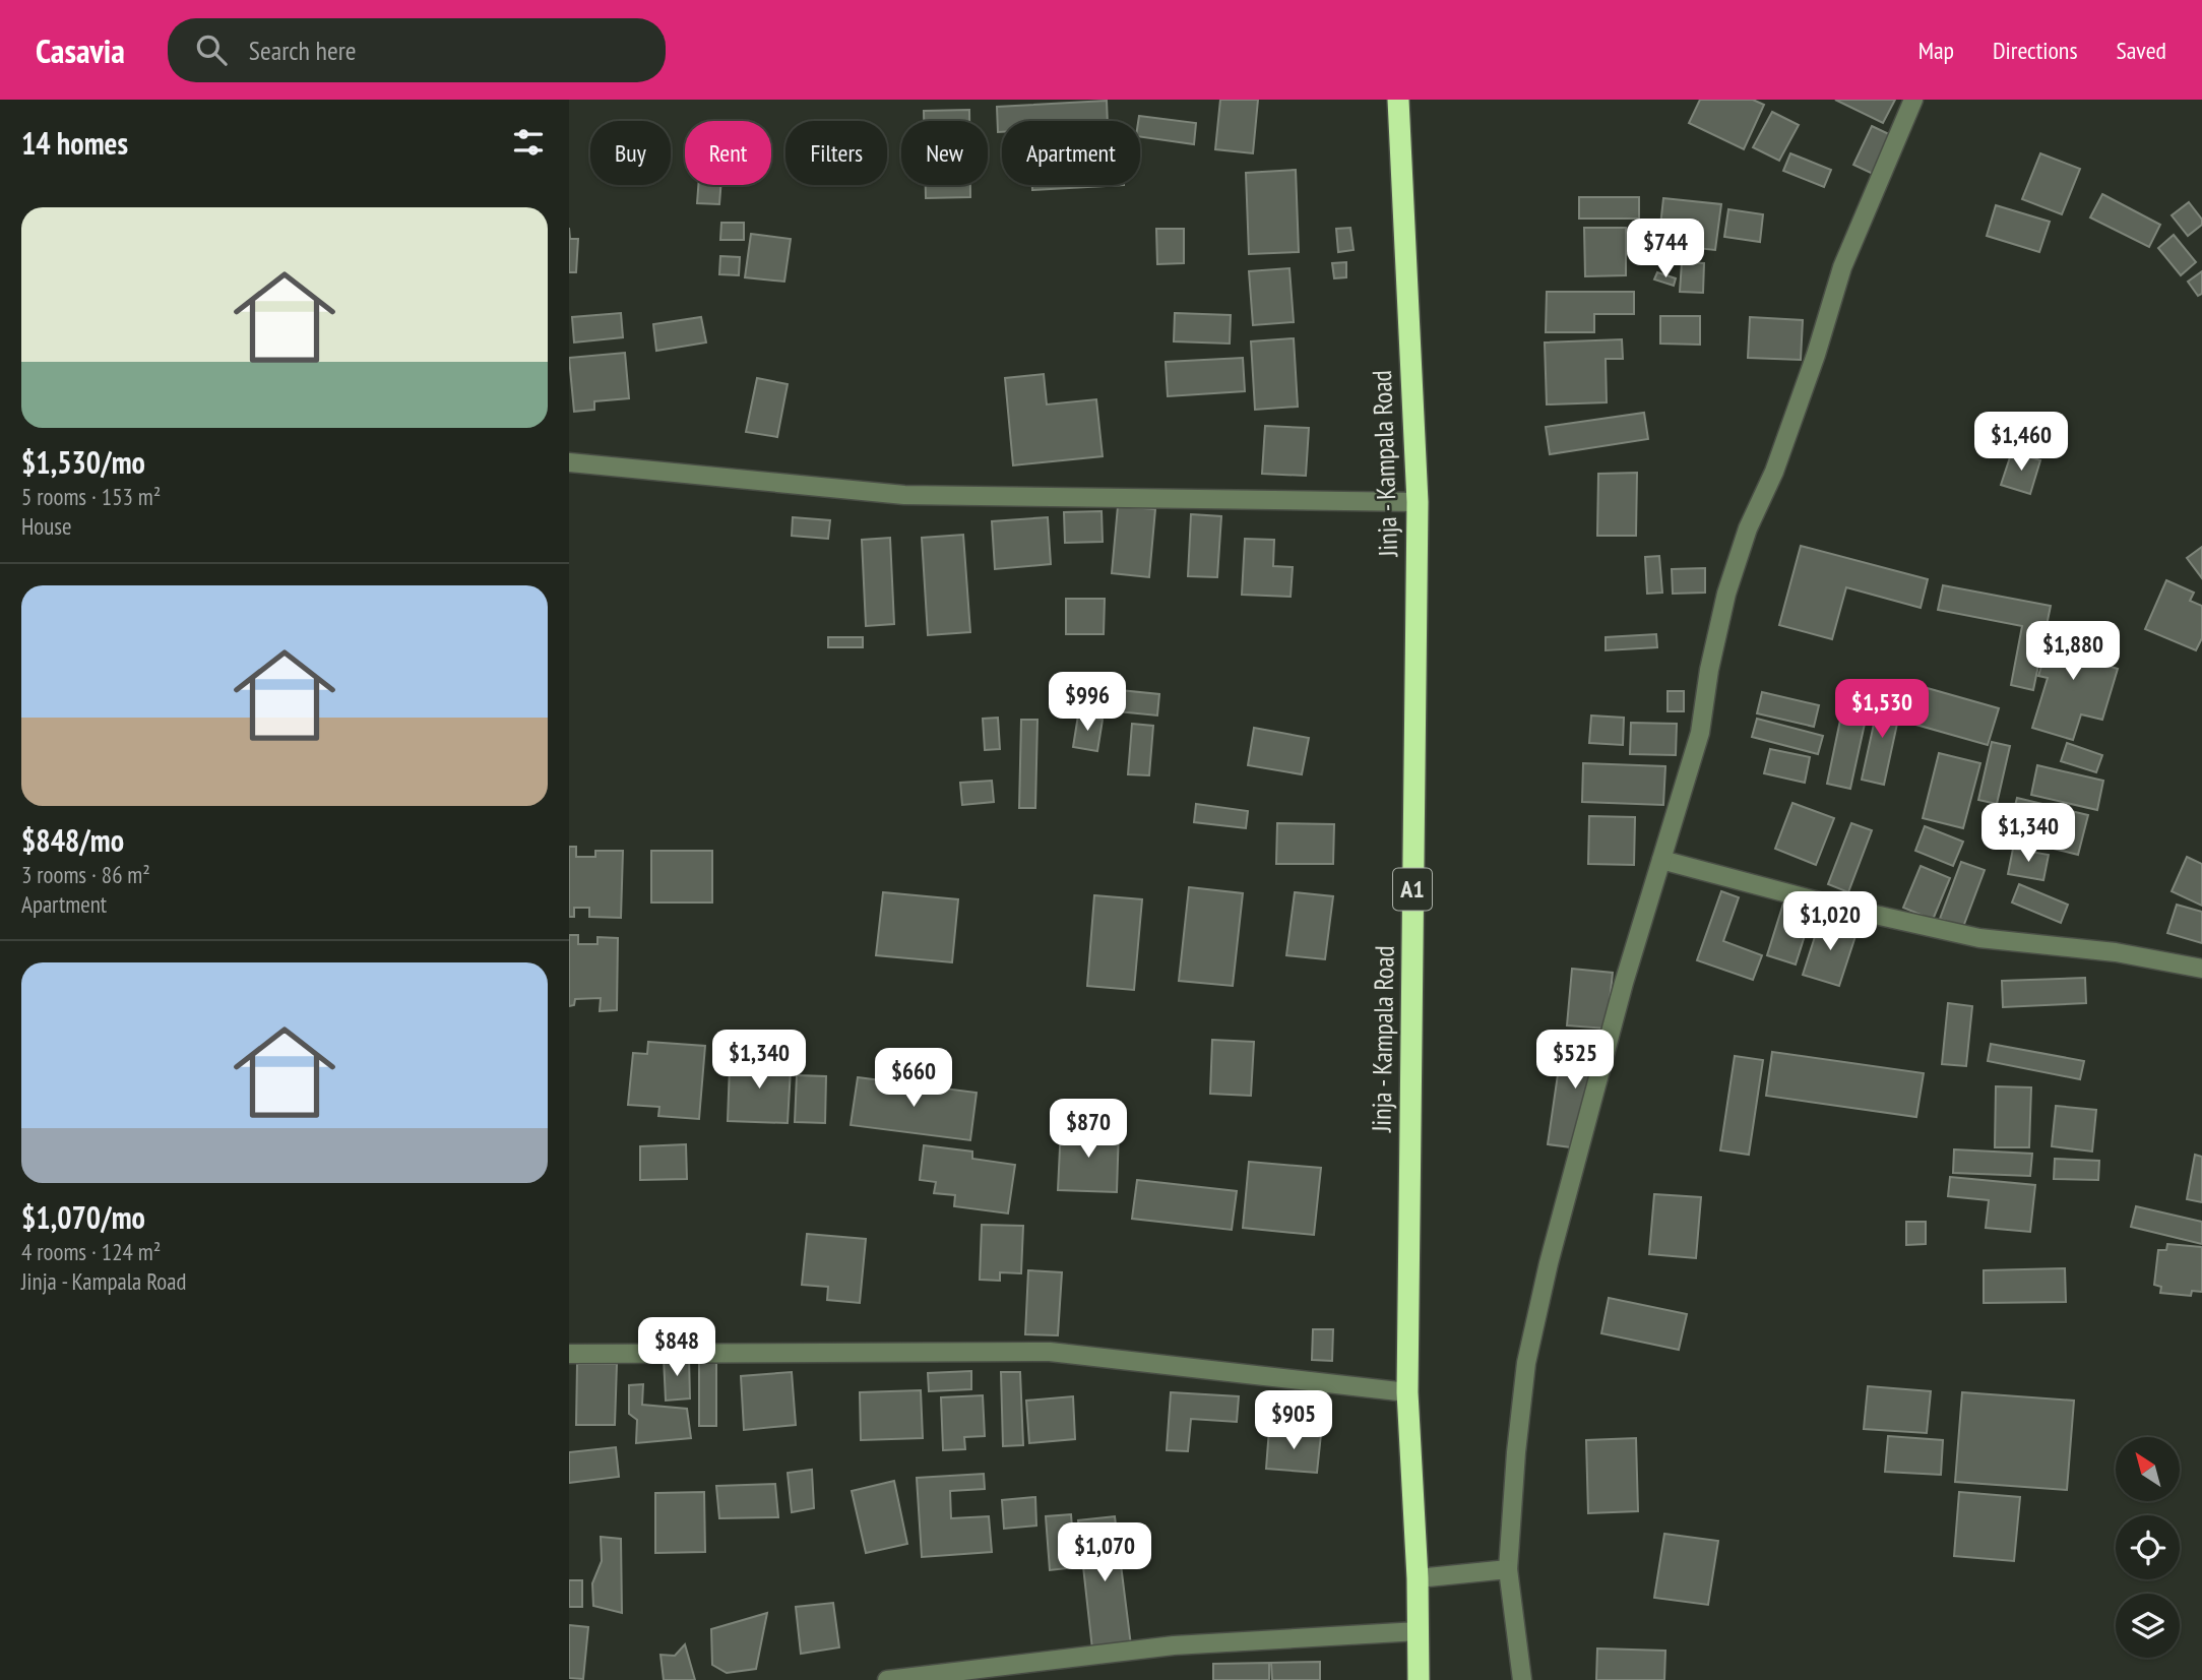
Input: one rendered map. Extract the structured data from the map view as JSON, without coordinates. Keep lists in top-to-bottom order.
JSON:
{
  "streets": {
    "highway": ["Jinja - Kampala Road", "A1"]
  },
  "north": "top left",
  "page": {
    "header": "Casavia",
    "search": "Search here",
    "nav": ["Map", "Directions", "Saved"],
    "heading": "14 homes",
    "chip": [
      "Buy",
      "Rent",
      "Filters",
      "New",
      "Apartment"
    ],
    "list": [
      {
        "name": "$1,530/mo",
        "note": "5 rooms · 153 m² · House"
      },
      {
        "name": "$848/mo",
        "note": "3 rooms · 86 m² · Apartment"
      },
      {
        "name": "$1,070/mo",
        "note": "4 rooms · 124 m² · Jinja - Kampala Road"
      }
    ],
    "price": [
      "$744",
      "$1,460",
      "$1,880",
      "$996",
      "$1,530",
      "$1,340",
      "$1,020",
      "$1,340",
      "$525",
      "$660",
      "$870",
      "$848",
      "$905",
      "$1,070"
    ]
  }
}
